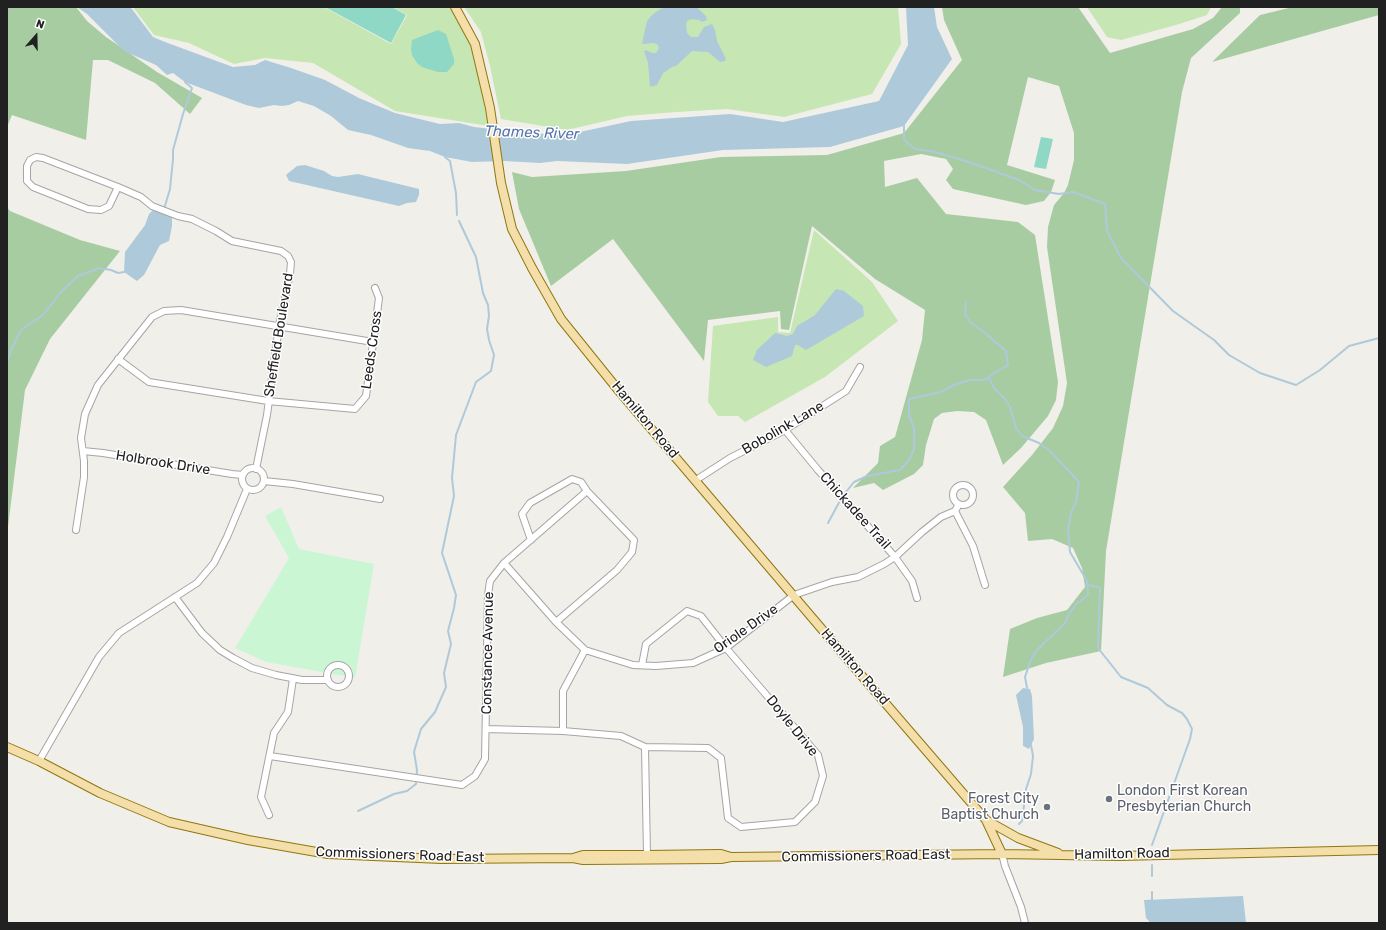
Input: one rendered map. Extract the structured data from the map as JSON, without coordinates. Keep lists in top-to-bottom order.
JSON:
{
  "streets": {
    "main road": ["Hamilton Road", "Commissioners Road East"],
    "street": [
      "Sheffield Boulevard",
      "Leeds Cross",
      "Bobolink Lane",
      "Holbrook Drive",
      "Chickadee Trail",
      "Oriole Drive",
      "Constance Avenue",
      "Doyle Drive"
    ]
  },
  "crossings": [
    ["Sheffield Boulevard", "Leeds Cross"],
    ["Sheffield Boulevard", "Holbrook Drive"],
    ["Hamilton Road", "Bobolink Lane"],
    ["Hamilton Road", "Oriole Drive"],
    ["Hamilton Road", "Commissioners Road East"],
    ["Bobolink Lane", "Chickadee Trail"],
    ["Chickadee Trail", "Oriole Drive"],
    ["Oriole Drive", "Constance Avenue"],
    ["Oriole Drive", "Doyle Drive"],
    ["Constance Avenue", "Doyle Drive"]
  ],
  "water": ["Thames River"],
  "places": ["London First Korean Presbyterian Church", "Forest City Baptist Church"],
  "north": "top"
}
